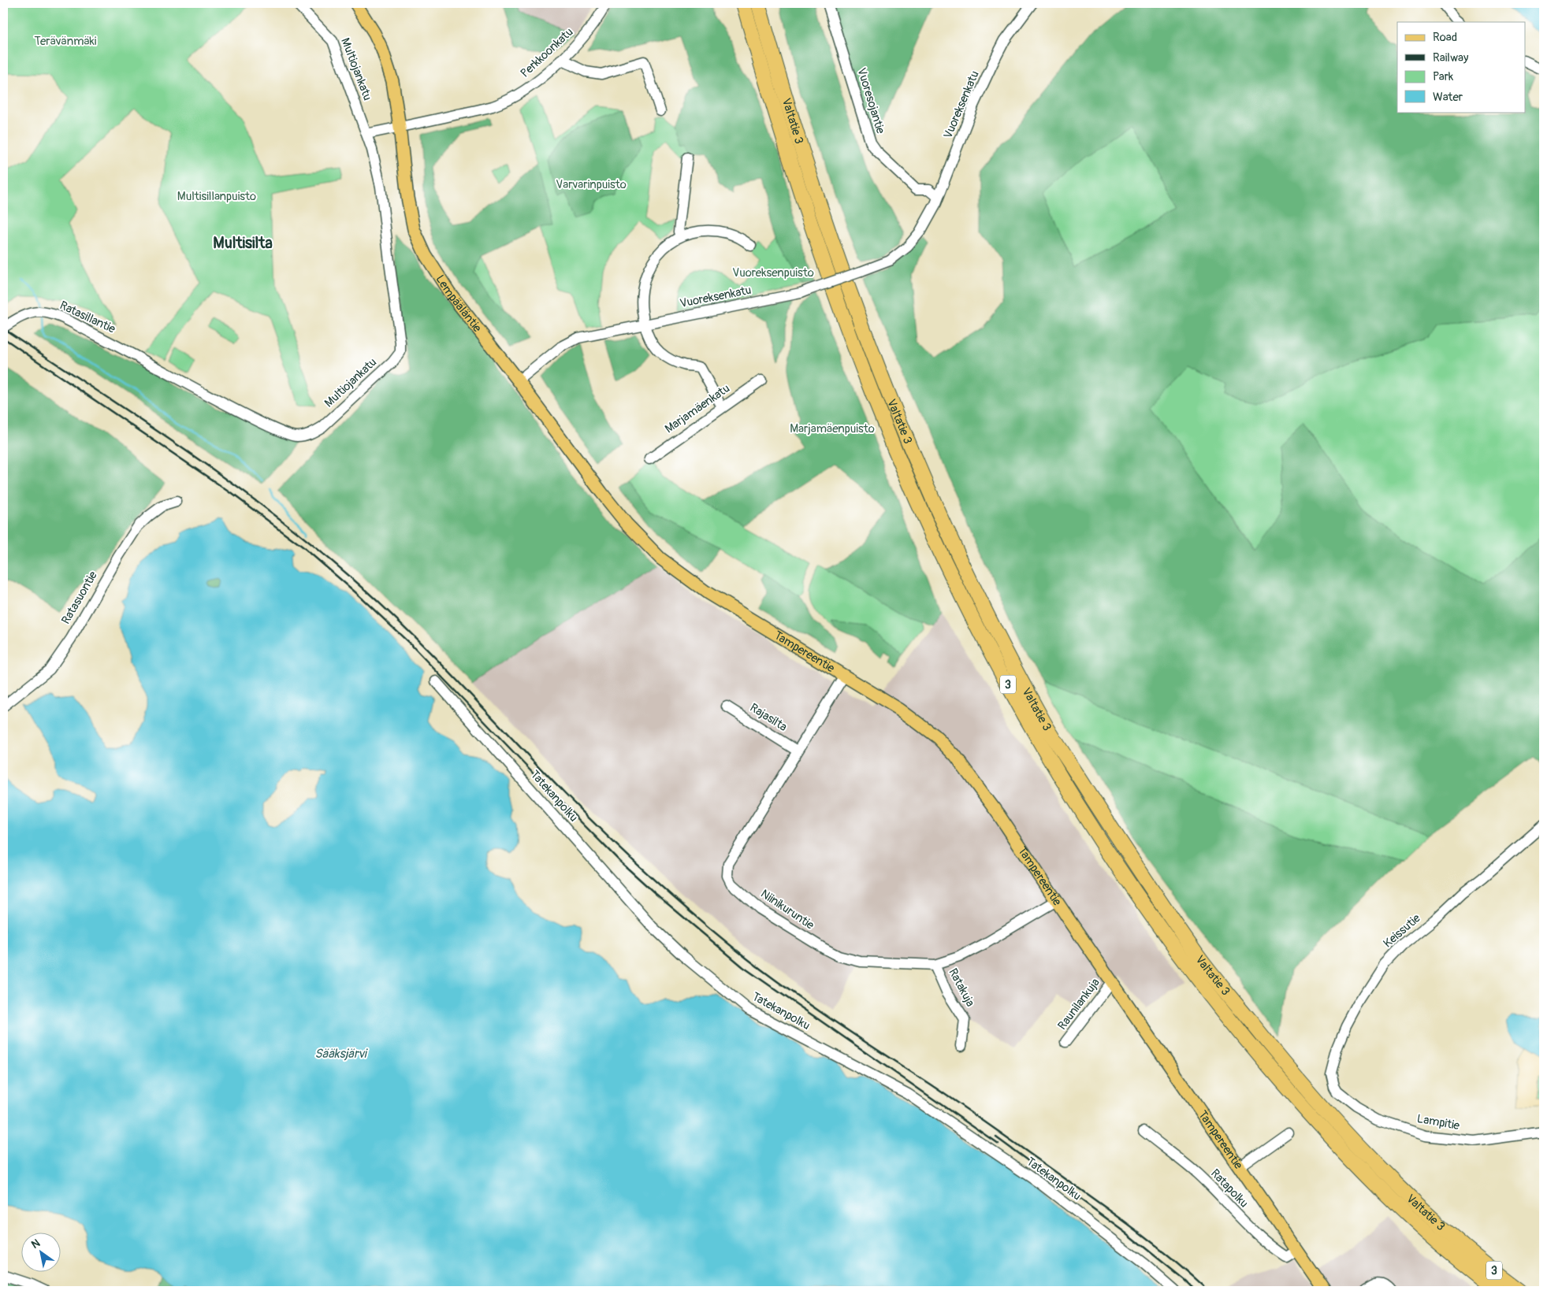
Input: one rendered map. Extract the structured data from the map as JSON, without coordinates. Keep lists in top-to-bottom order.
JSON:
{
  "streets": {
    "highway": ["Valtatie 3", "3"],
    "main road": ["Lempääläntie", "Tampereentie"],
    "street": [
      "Perkkoonkatu",
      "Multiojankatu",
      "Vuoresojantie",
      "Vuoreksenkatu",
      "Ratasillantie",
      "Marjamäenkatu",
      "Ratasuontie",
      "Rajasilta",
      "Tatekanpolku",
      "Niinikuruntie",
      "Keissutie",
      "Ratakuja",
      "Raunilankuja",
      "Lampitie",
      "Ratapolku"
    ]
  },
  "crossings": [
    ["Perkkoonkatu", "Lempääläntie"],
    ["Multiojankatu", "Ratasillantie"],
    ["Vuoresojantie", "Vuoreksenkatu"],
    ["Vuoreksenkatu", "Lempääläntie"],
    ["Lempääläntie", "Tampereentie"],
    ["Tampereentie", "Niinikuruntie"],
    ["Tampereentie", "Raunilankuja"],
    ["Tampereentie", "Ratapolku"],
    ["Rajasilta", "Niinikuruntie"],
    ["Niinikuruntie", "Ratakuja"],
    ["Keissutie", "Lampitie"]
  ],
  "districts": ["Multisilta"],
  "water": ["Sääksjärvi"],
  "parks": [
    "Terävänmäki",
    "Varvarinpuisto",
    "Multisillanpuisto",
    "Vuoreksenpuisto",
    "Marjamäenpuisto"
  ],
  "legend": [
    "Road",
    "Railway",
    "Park",
    "Water"
  ],
  "north": "top left"
}
